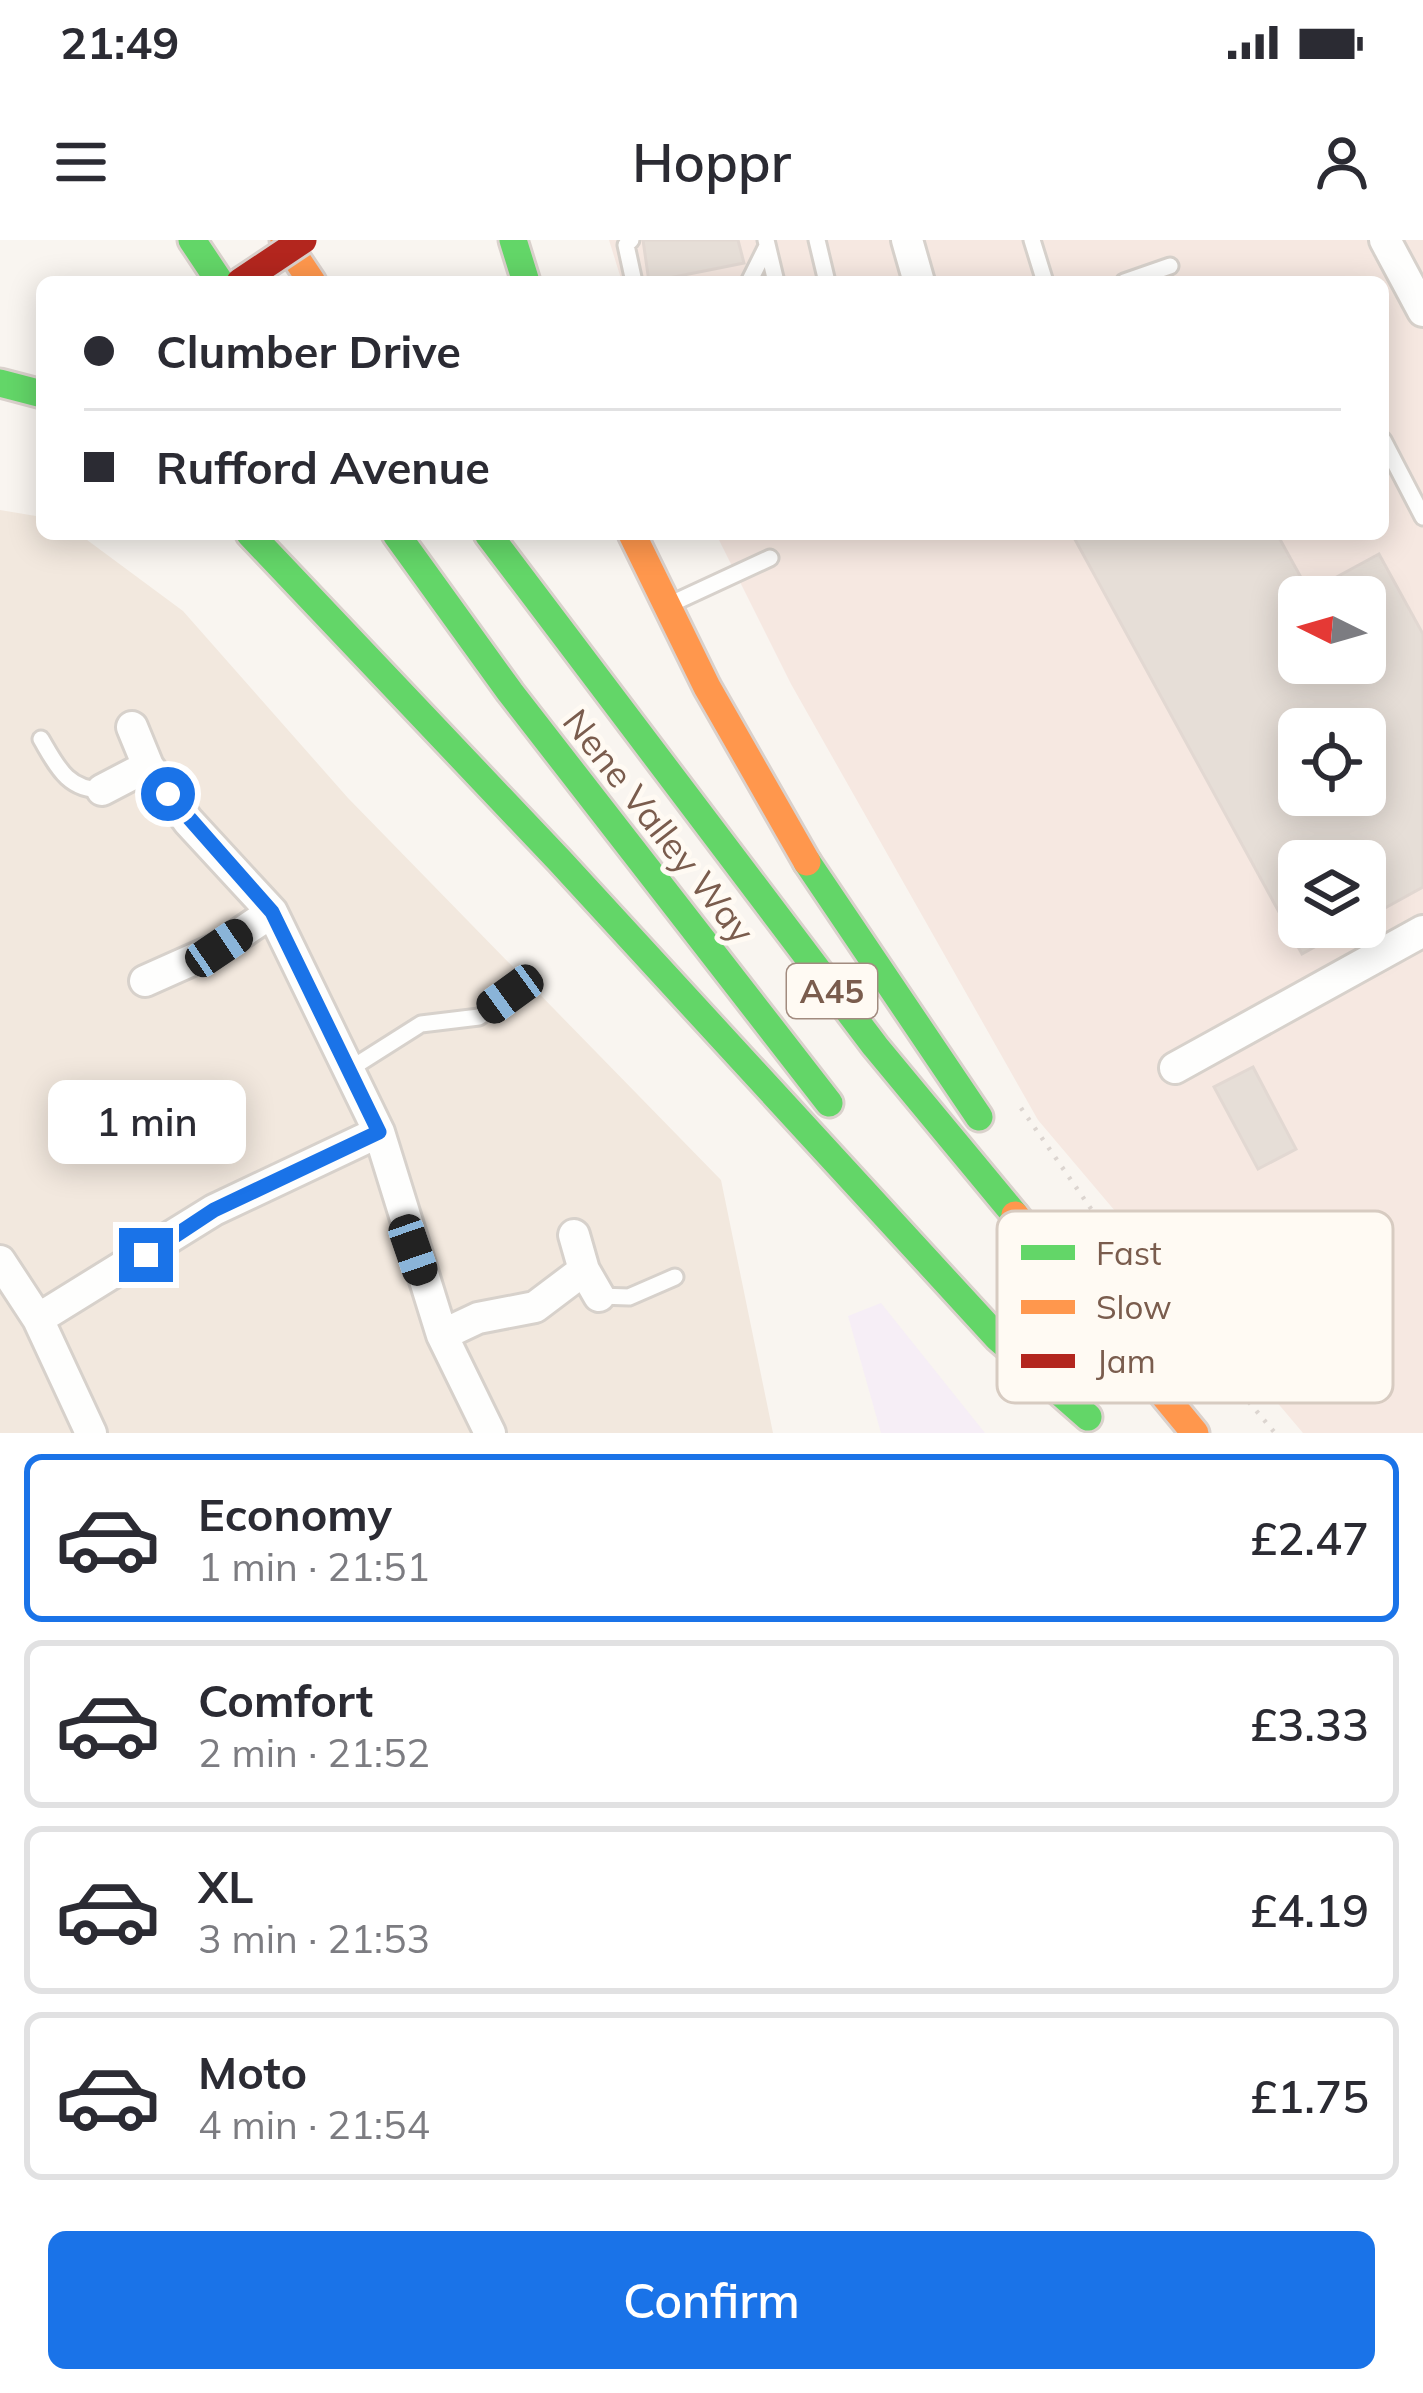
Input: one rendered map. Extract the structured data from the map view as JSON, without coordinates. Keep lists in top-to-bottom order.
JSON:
{
  "streets": {
    "highway": ["Nene Valley Way", "A45"]
  },
  "legend": ["Fast", "Slow", "Jam"],
  "north": "left",
  "page": {
    "status": "21:49",
    "header": "Hoppr",
    "banner": ["Clumber Drive", "Rufford Avenue"],
    "bubble": "1 min",
    "list": [
      {
        "name": "Economy",
        "note": "1 min · 21:51",
        "value": "£2.47"
      },
      {
        "name": "Comfort",
        "note": "2 min · 21:52",
        "value": "£3.33"
      },
      {
        "name": "XL",
        "note": "3 min · 21:53",
        "value": "£4.19"
      },
      {
        "name": "Moto",
        "note": "4 min · 21:54",
        "value": "£1.75"
      }
    ],
    "buttons": "Confirm"
  }
}
